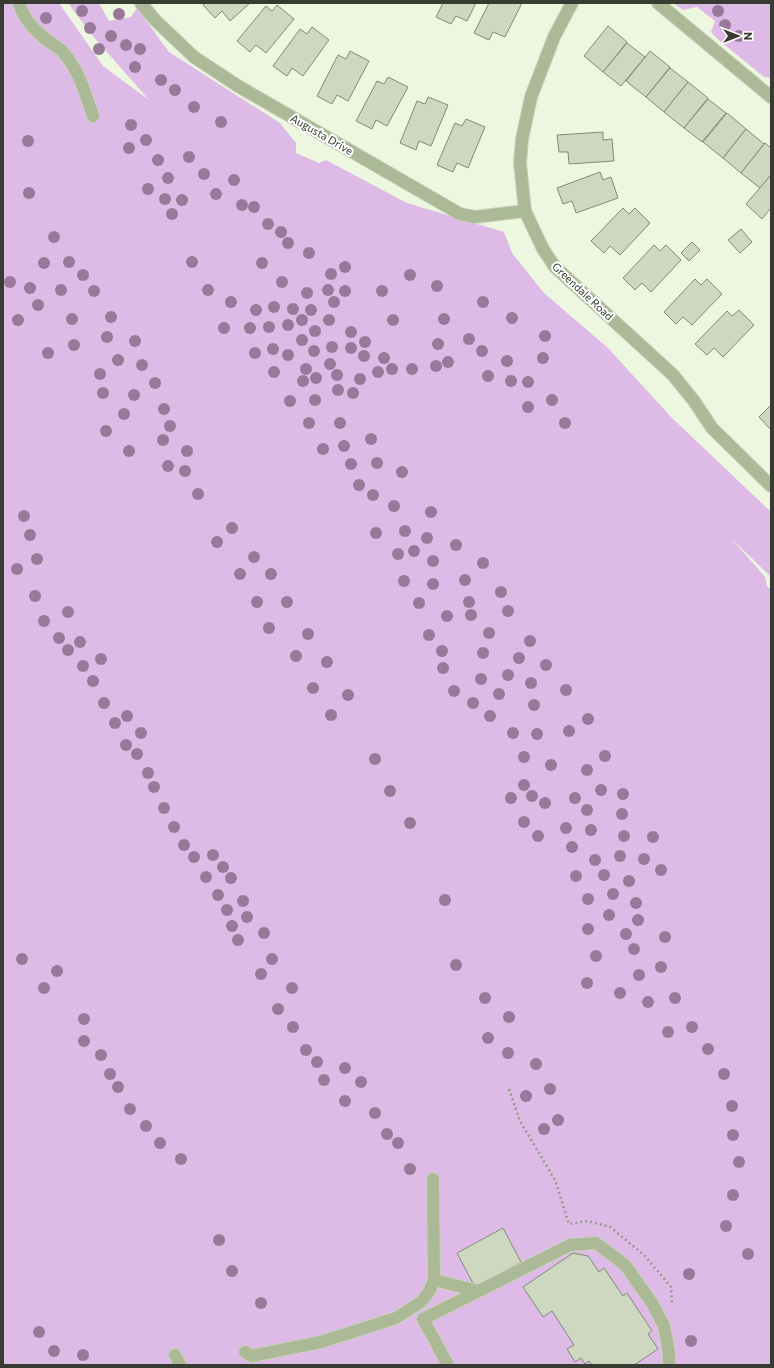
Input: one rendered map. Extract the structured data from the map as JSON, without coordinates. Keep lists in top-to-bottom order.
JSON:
{
  "streets": {
    "street": ["Augusta Drive", "Greendale Road"]
  },
  "crossings": [
    ["Augusta Drive", "Greendale Road"]
  ],
  "north": "right"
}
